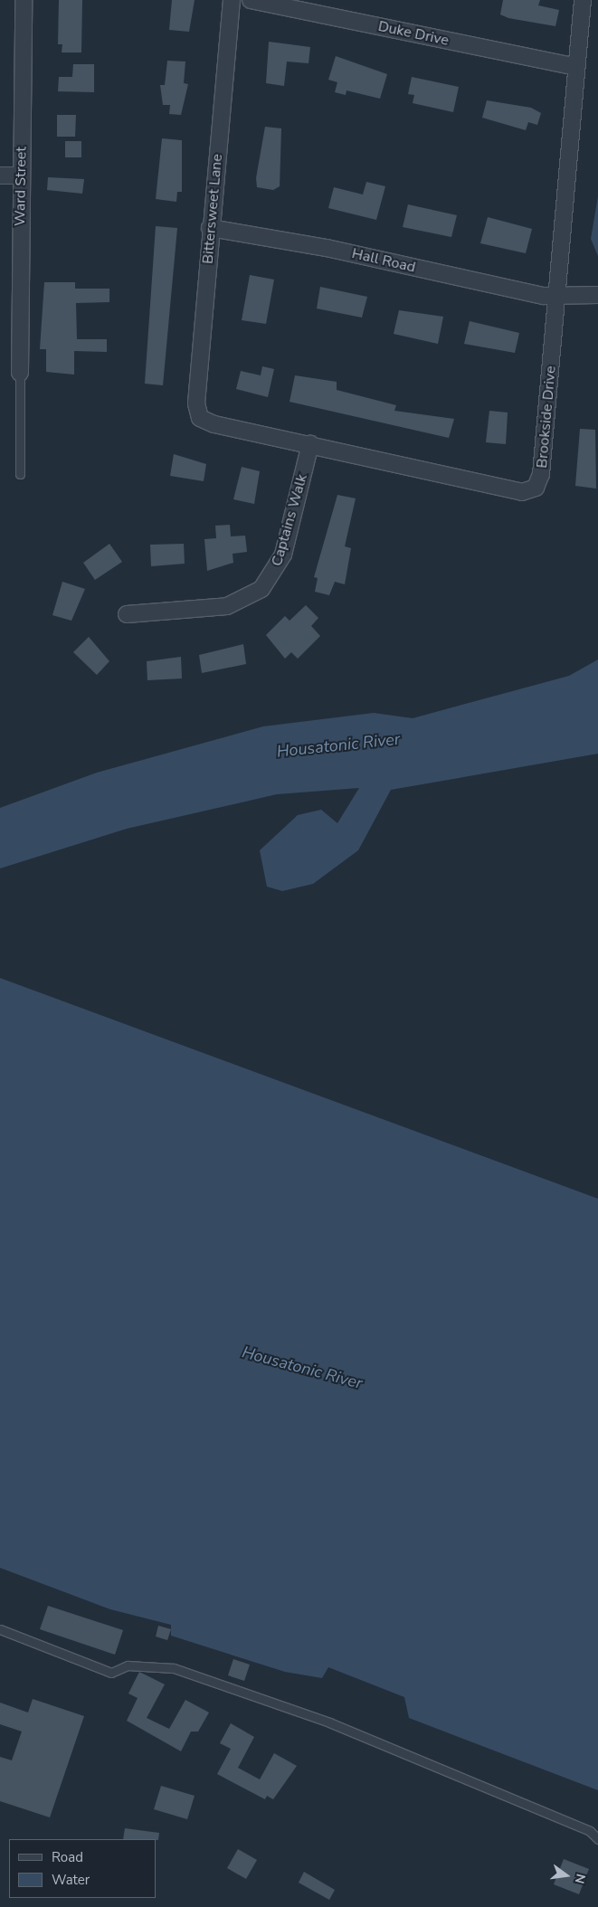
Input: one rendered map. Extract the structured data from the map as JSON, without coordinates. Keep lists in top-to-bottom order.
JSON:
{
  "streets": {
    "street": [
      "Duke Drive",
      "Ward Street",
      "Bittersweet Lane",
      "Hall Road",
      "Brookside Drive",
      "Captains Walk"
    ]
  },
  "crossings": [
    ["Duke Drive", "Brookside Drive"],
    ["Bittersweet Lane", "Hall Road"],
    ["Bittersweet Lane", "Brookside Drive"],
    ["Hall Road", "Brookside Drive"],
    ["Brookside Drive", "Captains Walk"]
  ],
  "water": ["Housatonic River"],
  "legend": ["Road", "Water"],
  "north": "right"
}
